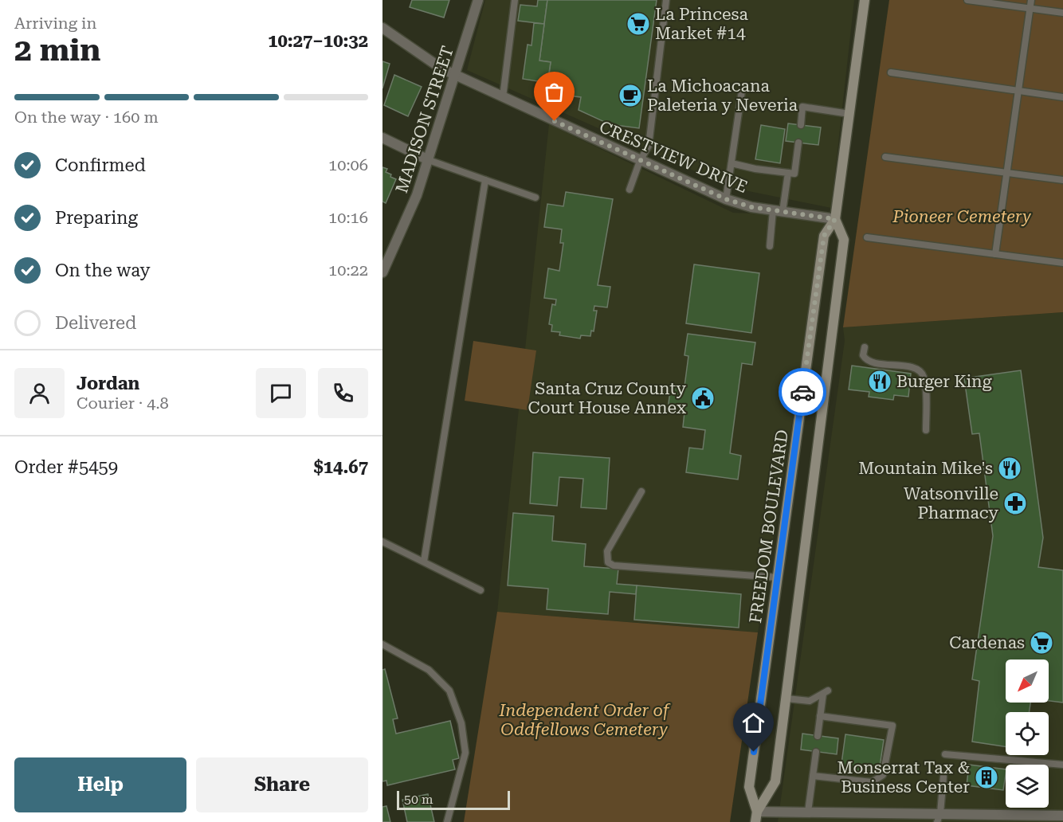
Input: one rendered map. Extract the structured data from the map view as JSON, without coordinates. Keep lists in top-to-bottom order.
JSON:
{
  "streets": {
    "main road": ["FREEDOM BOULEVARD"],
    "street": ["MADISON STREET", "CRESTVIEW DRIVE"]
  },
  "crossings": [
    ["MADISON STREET", "CRESTVIEW DRIVE"],
    ["CRESTVIEW DRIVE", "FREEDOM BOULEVARD"]
  ],
  "parks": ["Pioneer Cemetery", "Independent Order of Oddfellows Cemetery"],
  "places": {
    "supermarket": ["La Princesa Market #14", "Cardenas"],
    "cafe": ["La Michoacana Paleteria y Neveria"],
    "restaurant": ["Burger King", "Mountain Mike's"],
    "public building": ["Santa Cruz County Court House Annex"],
    "pharmacy": ["Watsonville Pharmacy"],
    "building": ["Monserrat Tax & Business Center"]
  },
  "scale_bar": "50 m",
  "north": "bottom left",
  "page": {
    "heading": ["2 min", "Arriving in", "10:27–10:32"],
    "panel": [
      "Jordan",
      "Courier · 4.8",
      "Order #5459",
      "$14.67"
    ],
    "bar": "On the way · 160 m",
    "list": [
      ["Confirmed", "10:06"],
      ["Preparing", "10:16"],
      ["On the way", "10:22"],
      "Delivered"
    ],
    "buttons": ["Help", "Share"],
    "scale": "50 m"
  }
}
